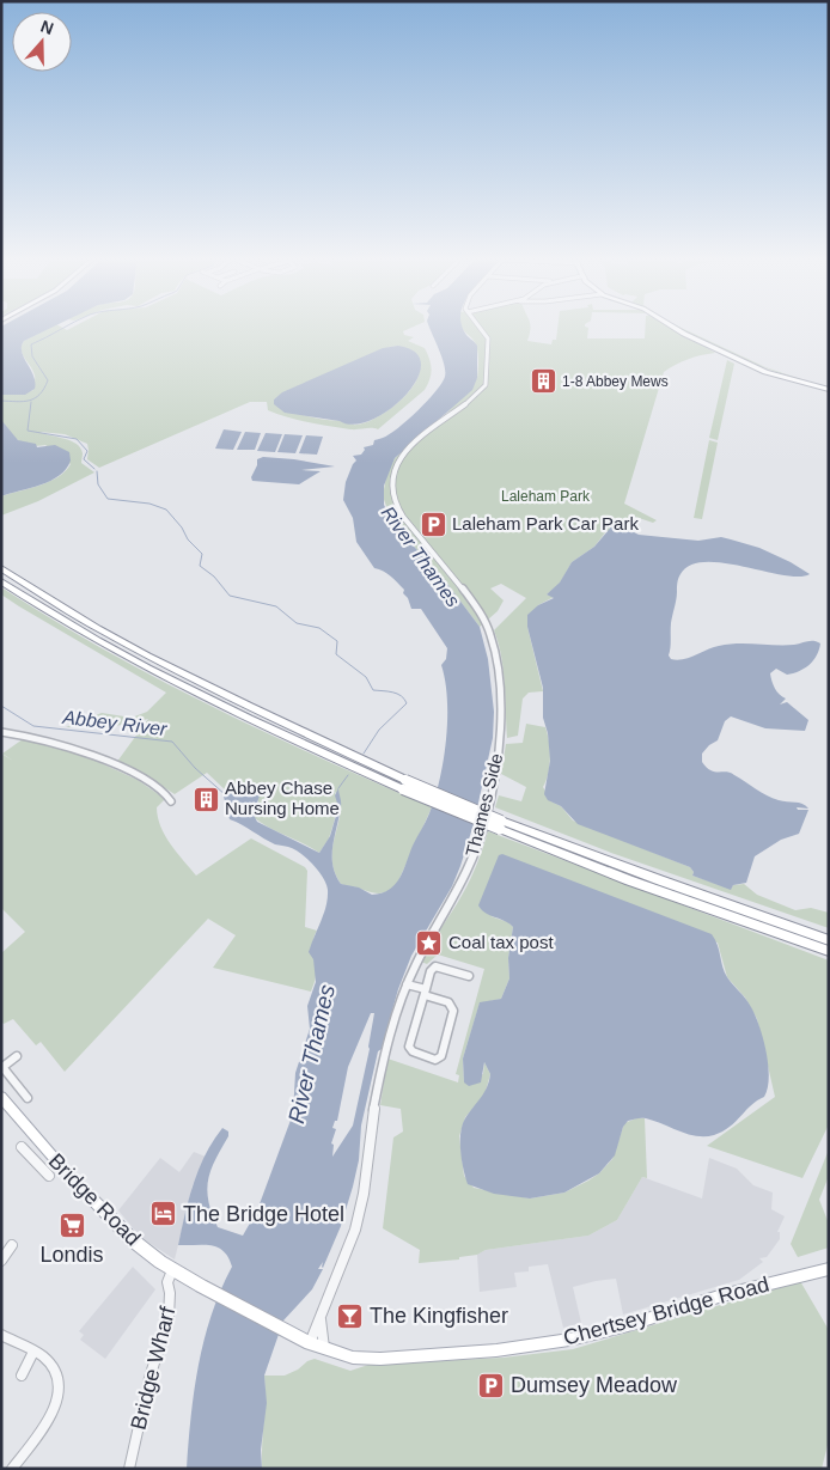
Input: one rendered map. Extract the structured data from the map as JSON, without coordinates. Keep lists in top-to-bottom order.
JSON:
{
  "streets": {
    "main road": ["Bridge Road", "Chertsey Bridge Road"],
    "street": ["Thames Side", "Bridge Wharf"]
  },
  "crossings": [
    ["Thames Side", "Chertsey Bridge Road"],
    ["Bridge Road", "Chertsey Bridge Road"],
    ["Bridge Road", "Bridge Wharf"]
  ],
  "water": ["River Thames", "Abbey River"],
  "parks": ["Laleham Park"],
  "places": {
    "building": ["1-8 Abbey Mews", "Abbey Chase Nursing Home"],
    "parking": ["Laleham Park Car Park", "Dumsey Meadow"],
    "place": ["Coal tax post"],
    "hotel": ["The Bridge Hotel"],
    "supermarket": ["Londis"],
    "bar": ["The Kingfisher"]
  },
  "north": "top"
}
